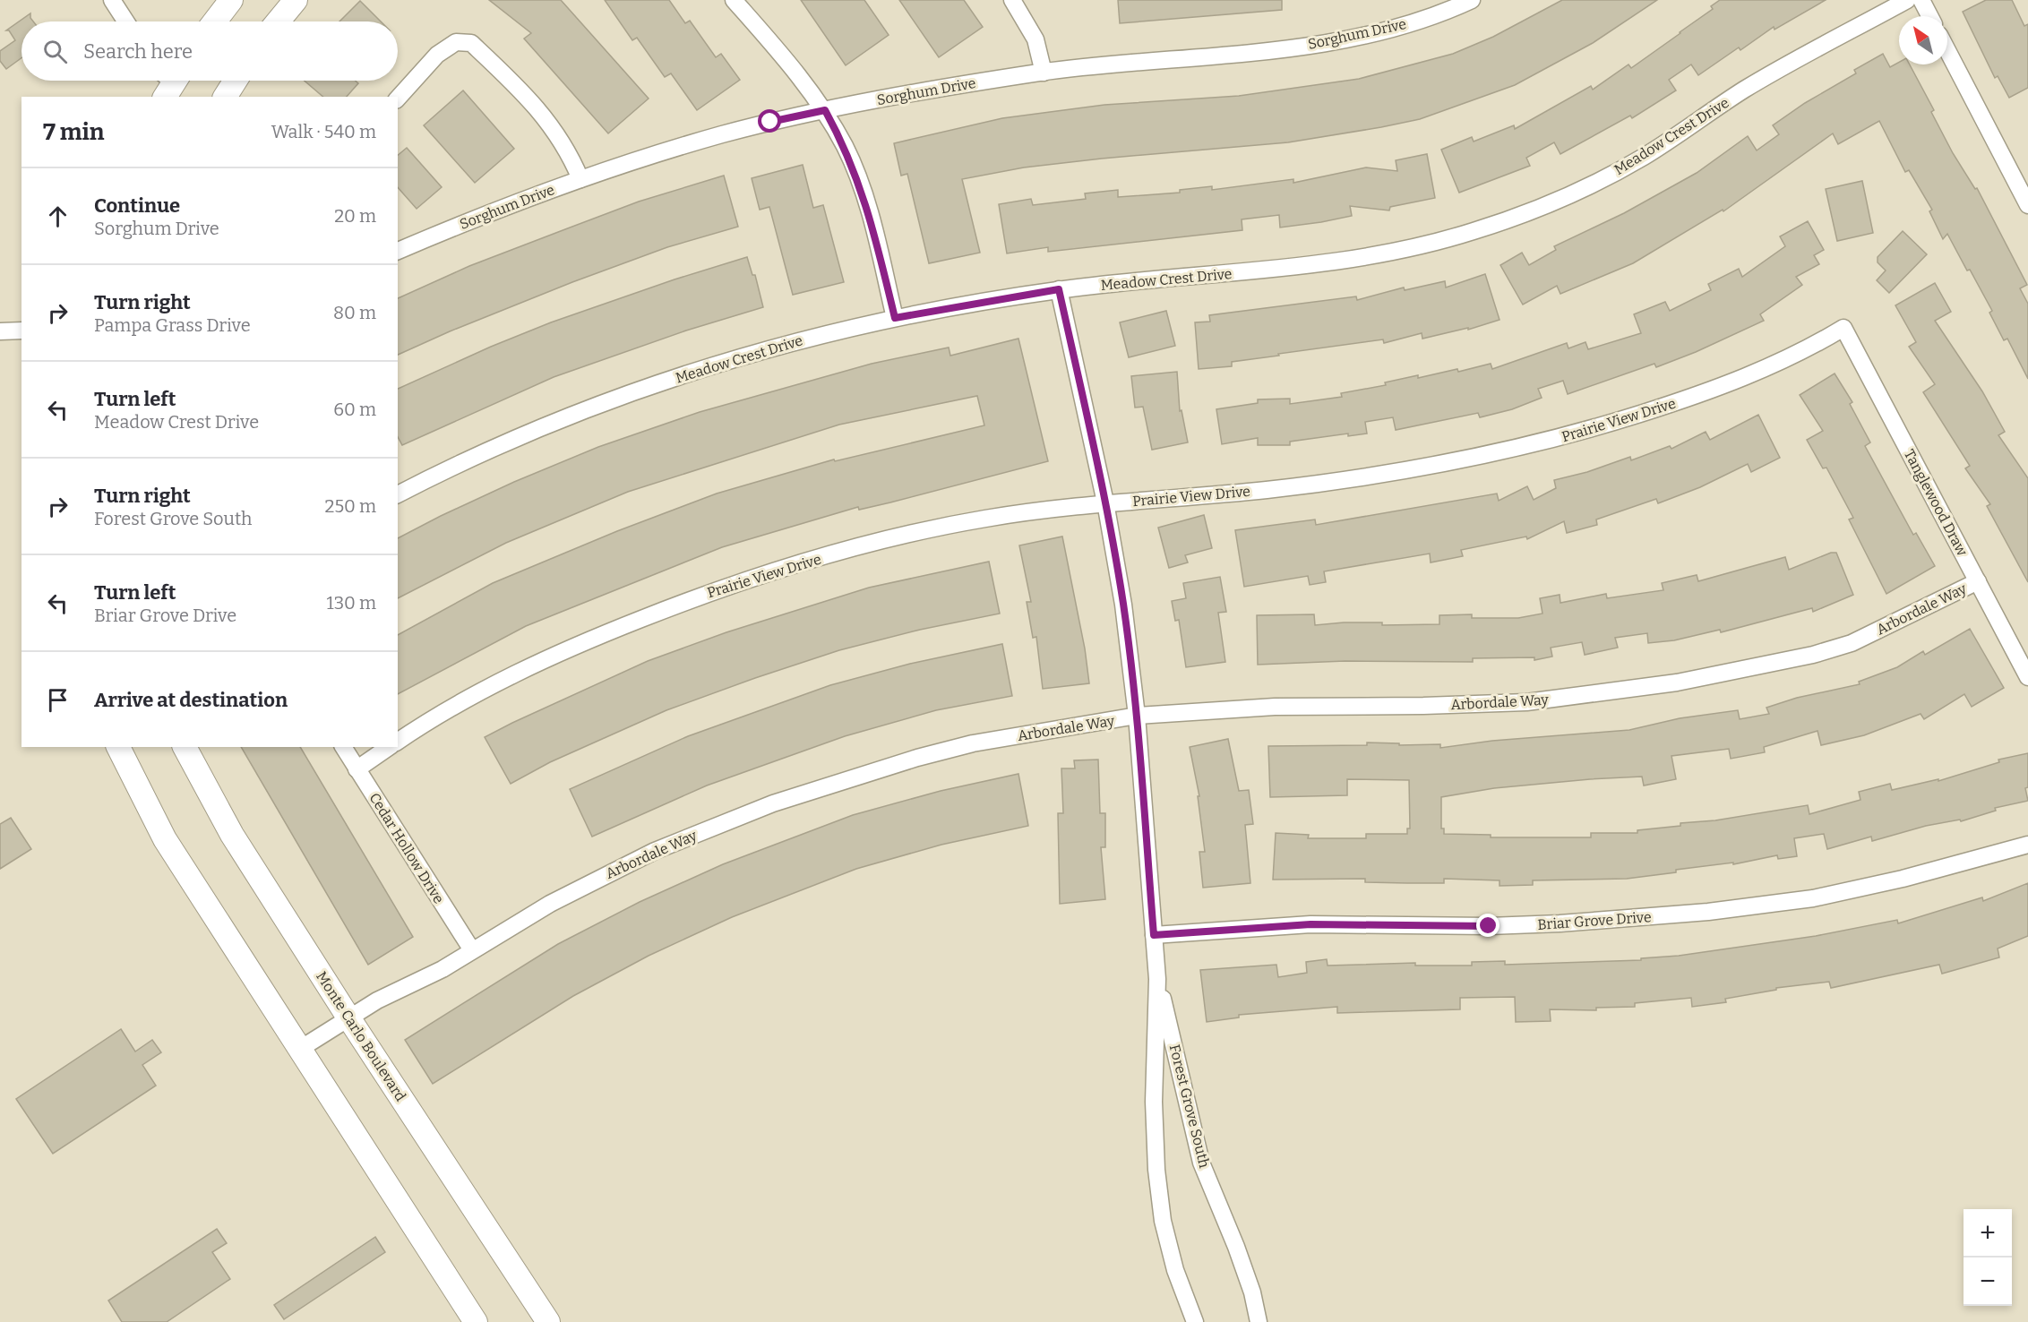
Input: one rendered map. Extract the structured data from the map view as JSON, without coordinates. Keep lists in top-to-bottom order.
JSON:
{
  "streets": {
    "main road": ["Monte Carlo Boulevard"],
    "street": [
      "Sorghum Drive",
      "Meadow Crest Drive",
      "Prairie View Drive",
      "Tanglewood Draw",
      "Arbordale Way",
      "Cedar Hollow Drive",
      "Briar Grove Drive",
      "Forest Grove South"
    ]
  },
  "crossings": [
    ["Meadow Crest Drive", "Forest Grove South"],
    ["Prairie View Drive", "Tanglewood Draw"],
    ["Prairie View Drive", "Forest Grove South"],
    ["Tanglewood Draw", "Arbordale Way"],
    ["Arbordale Way", "Cedar Hollow Drive"],
    ["Arbordale Way", "Monte Carlo Boulevard"],
    ["Arbordale Way", "Forest Grove South"],
    ["Briar Grove Drive", "Forest Grove South"]
  ],
  "north": "top left",
  "page": {
    "search": "Search here",
    "heading": ["7 min", "Walk · 540 m"],
    "list": [
      ["Continue", "Sorghum Drive", "20 m"],
      ["Turn right", "Pampa Grass Drive", "80 m"],
      ["Turn left", "Meadow Crest Drive", "60 m"],
      ["Turn right", "Forest Grove South", "250 m"],
      ["Turn left", "Briar Grove Drive", "130 m"],
      "Arrive at destination"
    ],
    "map_buttons": ["+", "−"]
  }
}
